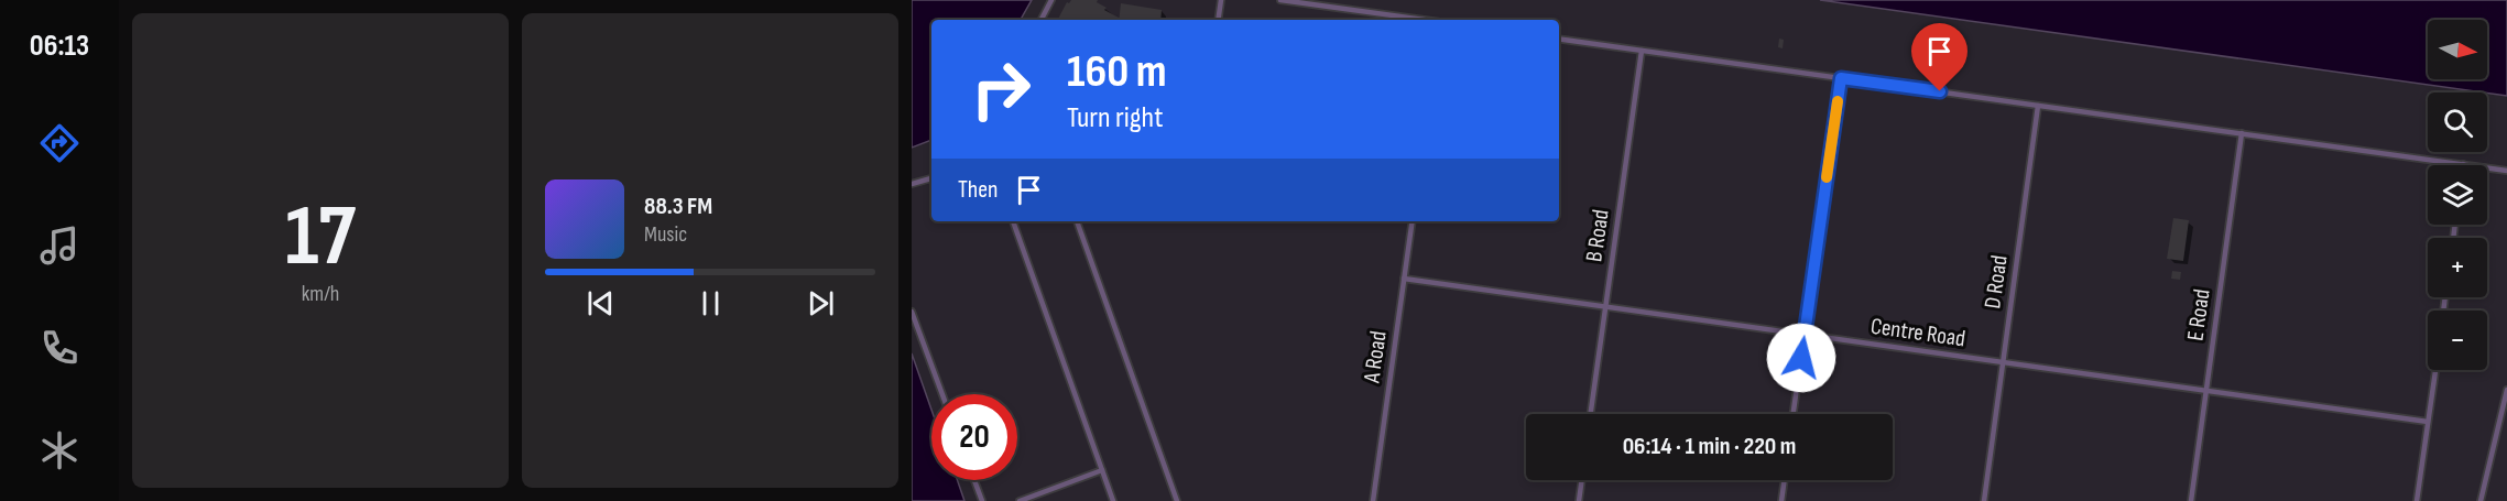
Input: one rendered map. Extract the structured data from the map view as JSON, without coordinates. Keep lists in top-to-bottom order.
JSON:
{
  "streets": {
    "lane": [
      "B Road",
      "D Road",
      "E Road",
      "Centre Road",
      "A Road"
    ]
  },
  "crossings": [
    ["B Road", "Centre Road"],
    ["D Road", "Centre Road"],
    ["E Road", "Centre Road"],
    ["Centre Road", "A Road"]
  ],
  "north": "right",
  "page": {
    "tabs": "06:13",
    "tile": ["17", "km/h"],
    "map_buttons": ["+", "−"],
    "turn": ["160 m", "Turn right"],
    "then": "Then",
    "song": ["88.3 FM", "Music"],
    "limit": "20",
    "trip": "06:14 · 1 min · 220 m"
  }
}
